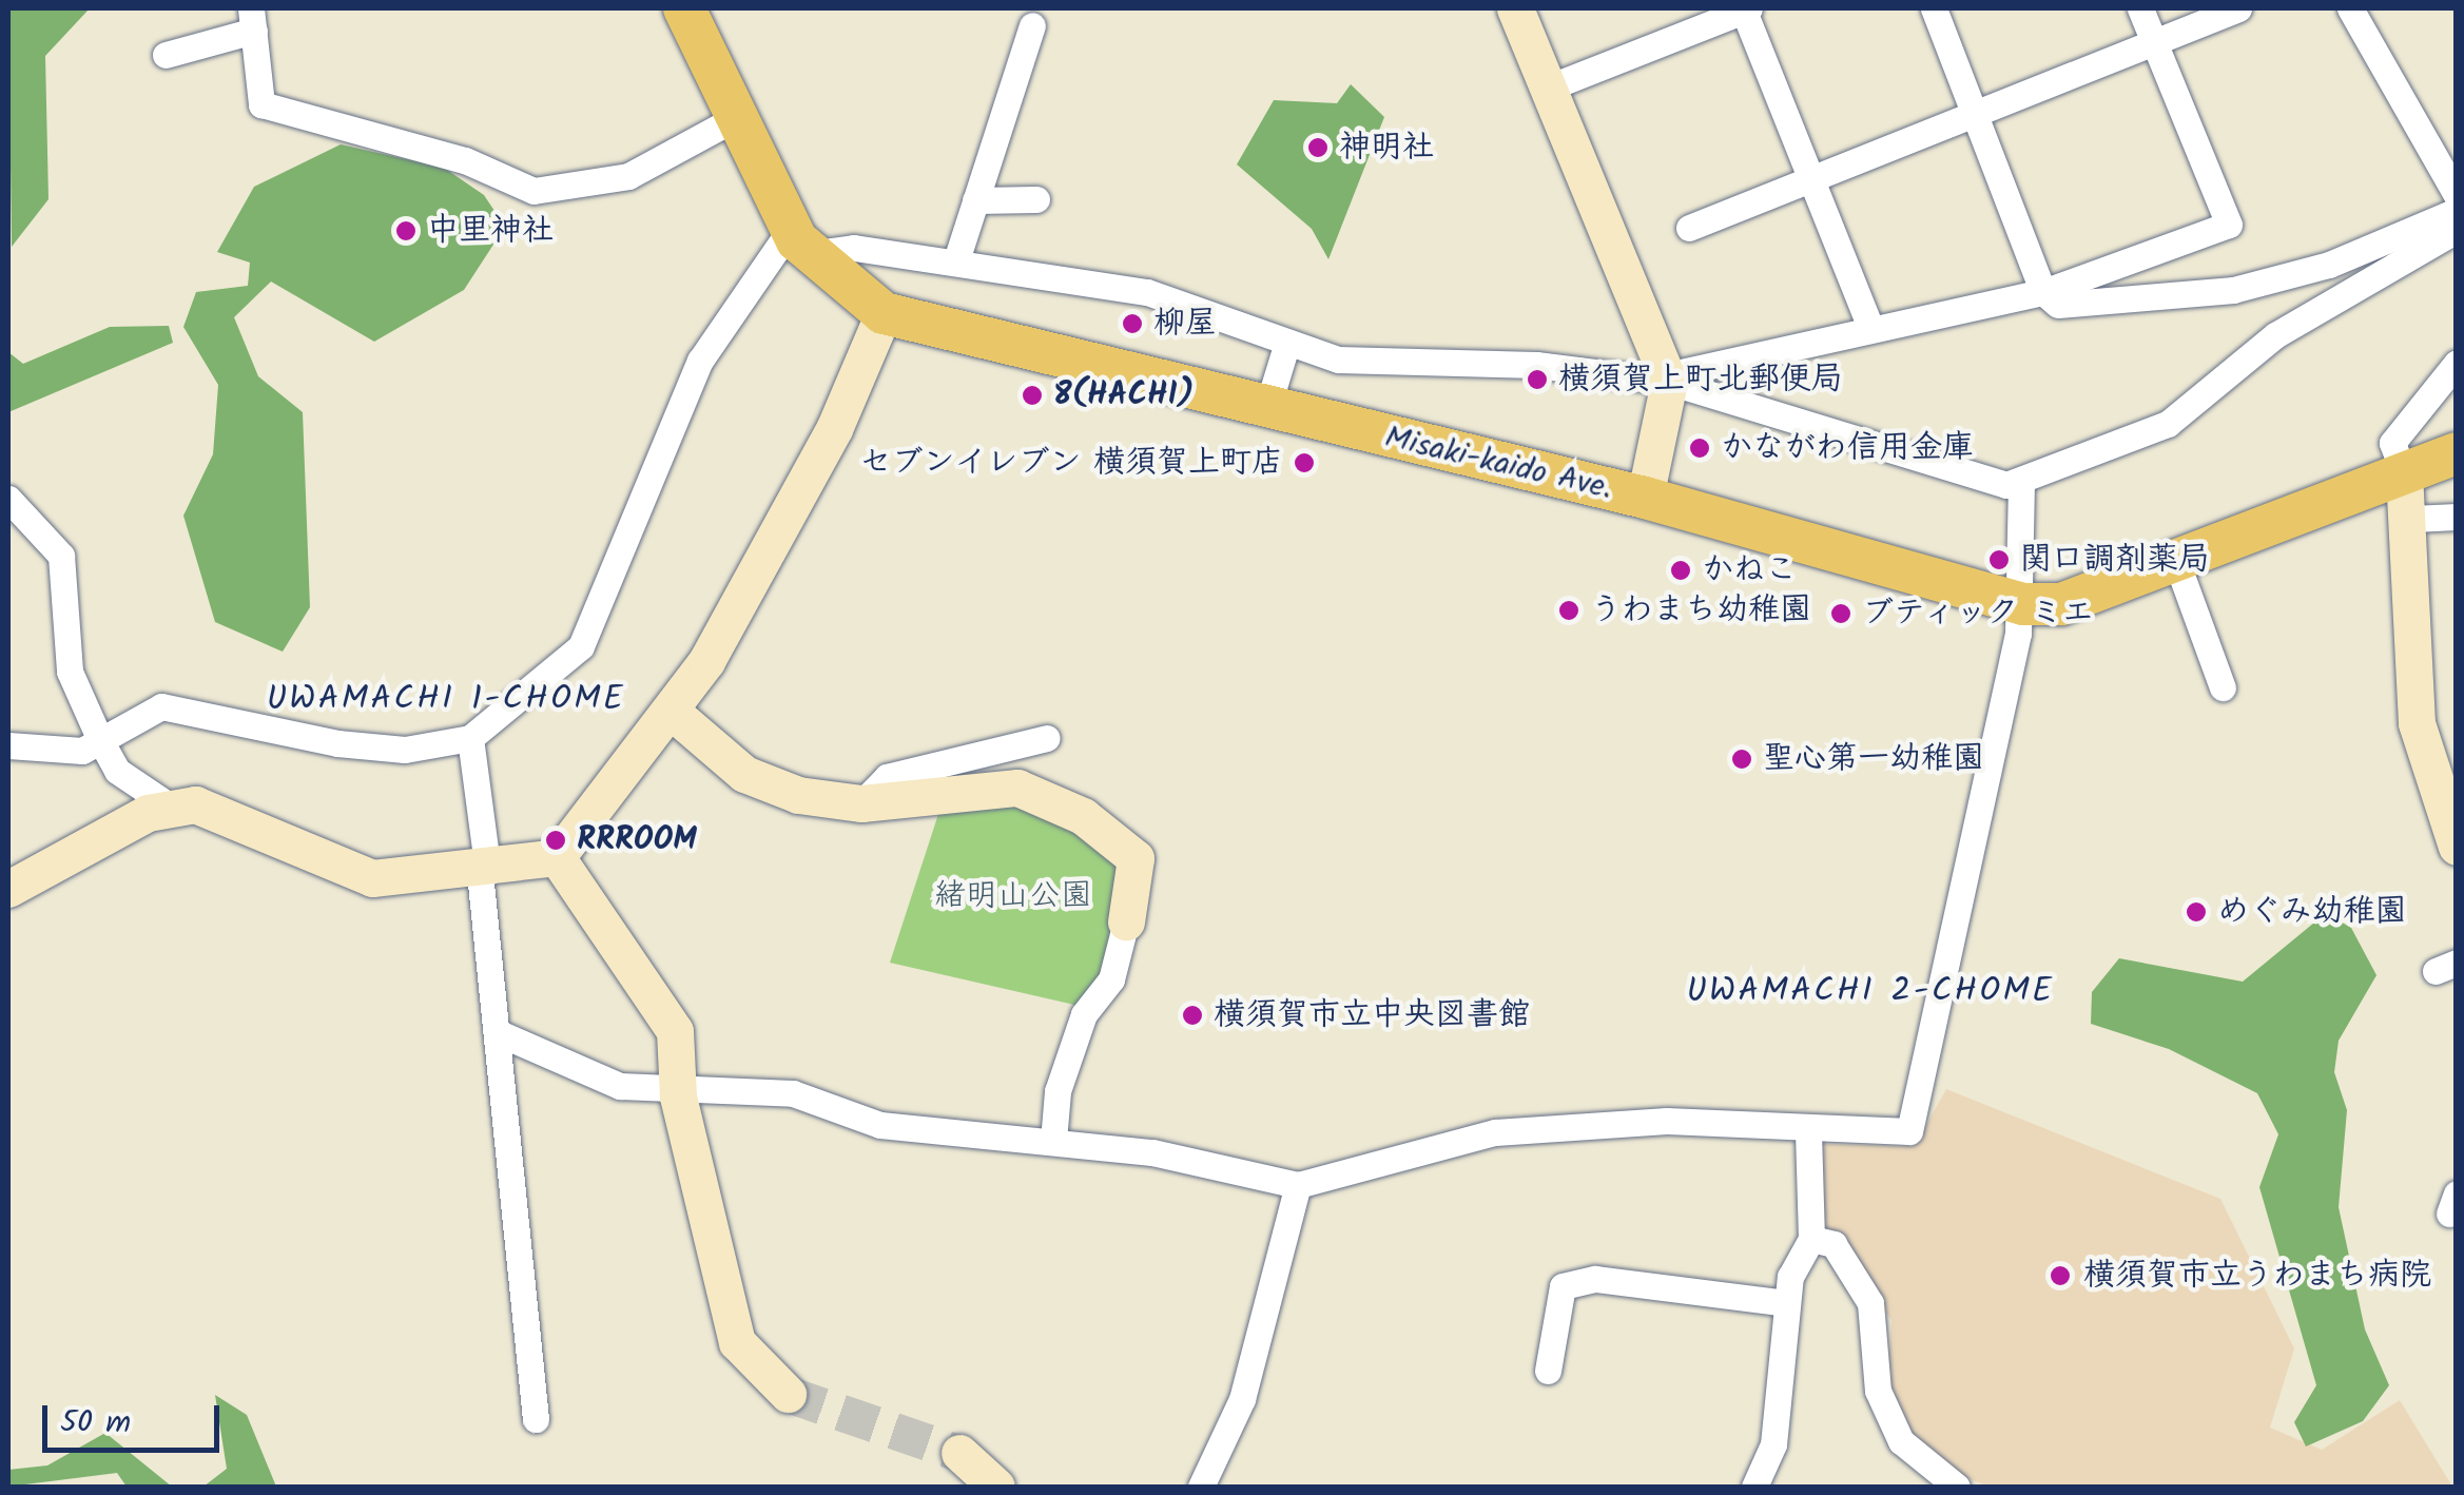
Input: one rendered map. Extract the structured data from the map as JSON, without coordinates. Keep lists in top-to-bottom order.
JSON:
{
  "streets": {
    "main road": ["Misaki-kaido Ave."]
  },
  "districts": ["UWAMACHI 1-CHOME", "UWAMACHI 2-CHOME"],
  "parks": ["緒明山公園"],
  "places": [
    "神明社",
    "中里神社",
    "柳屋",
    "横須賀上町北郵便局",
    "8(HACHI)",
    "かながわ信用金庫",
    "セブンイレブン 横須賀上町店",
    "関口調剤薬局",
    "かねこ",
    "うわまち幼稚園",
    "ブティック ミエ",
    "聖心第一幼稚園",
    "RRROOM",
    "めぐみ幼稚園",
    "横須賀市立中央図書館",
    "横須賀市立うわまち病院"
  ],
  "scale_bar": "50 m"
}
